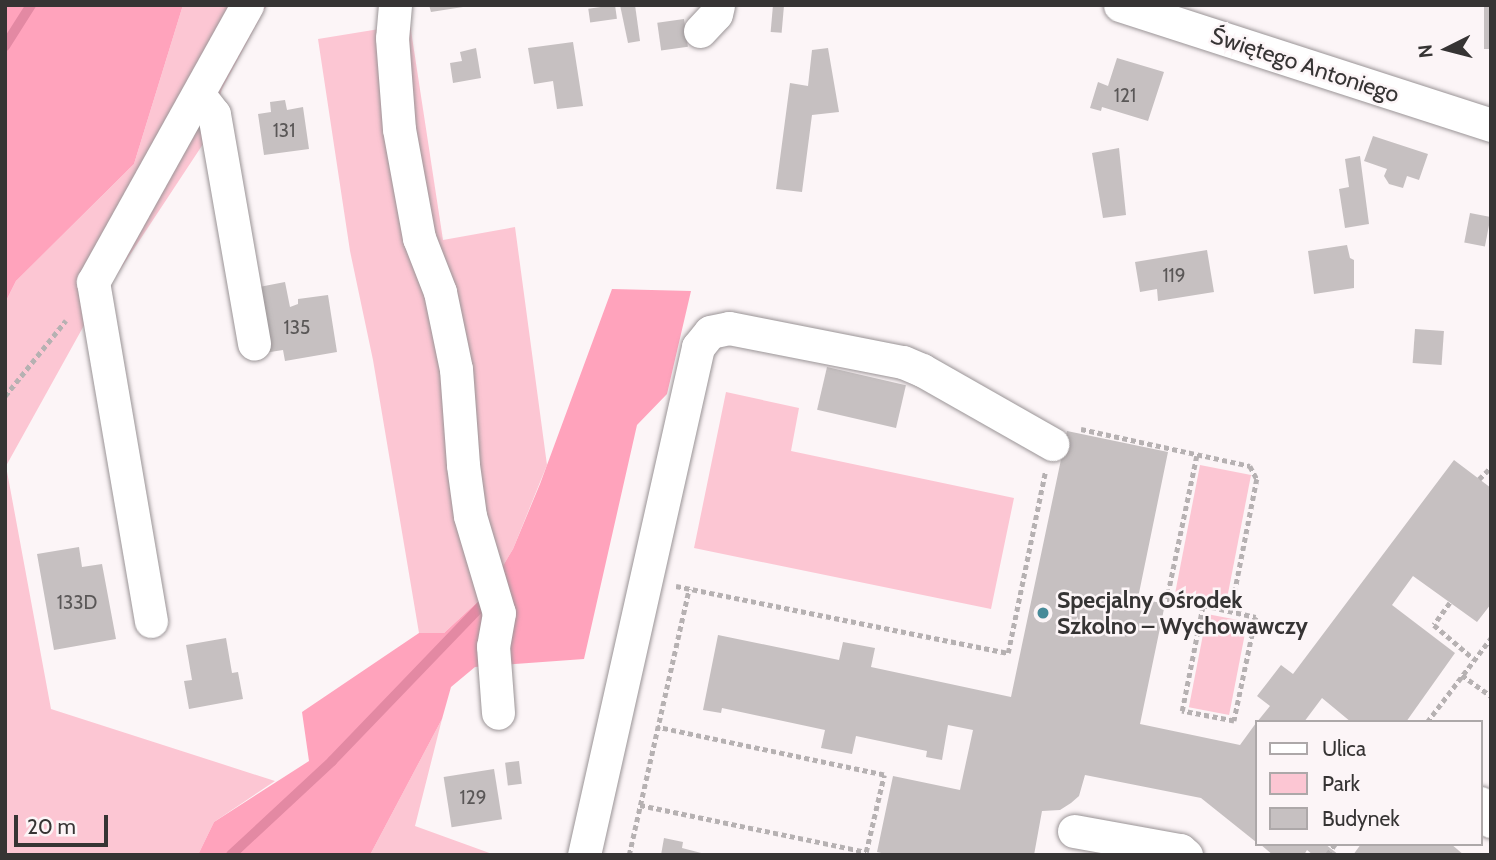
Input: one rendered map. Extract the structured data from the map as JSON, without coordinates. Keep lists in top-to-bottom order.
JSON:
{
  "streets": {
    "street": ["Świętego Antoniego"]
  },
  "places": ["Specjalny Ośrodek Szkolno – Wychowawczy"],
  "house_numbers": [
    "121",
    "131",
    "119",
    "135",
    "133D",
    "129"
  ],
  "legend": ["Ulica", "Park", "Budynek"],
  "scale_bar": "20 m",
  "north": "left"
}
